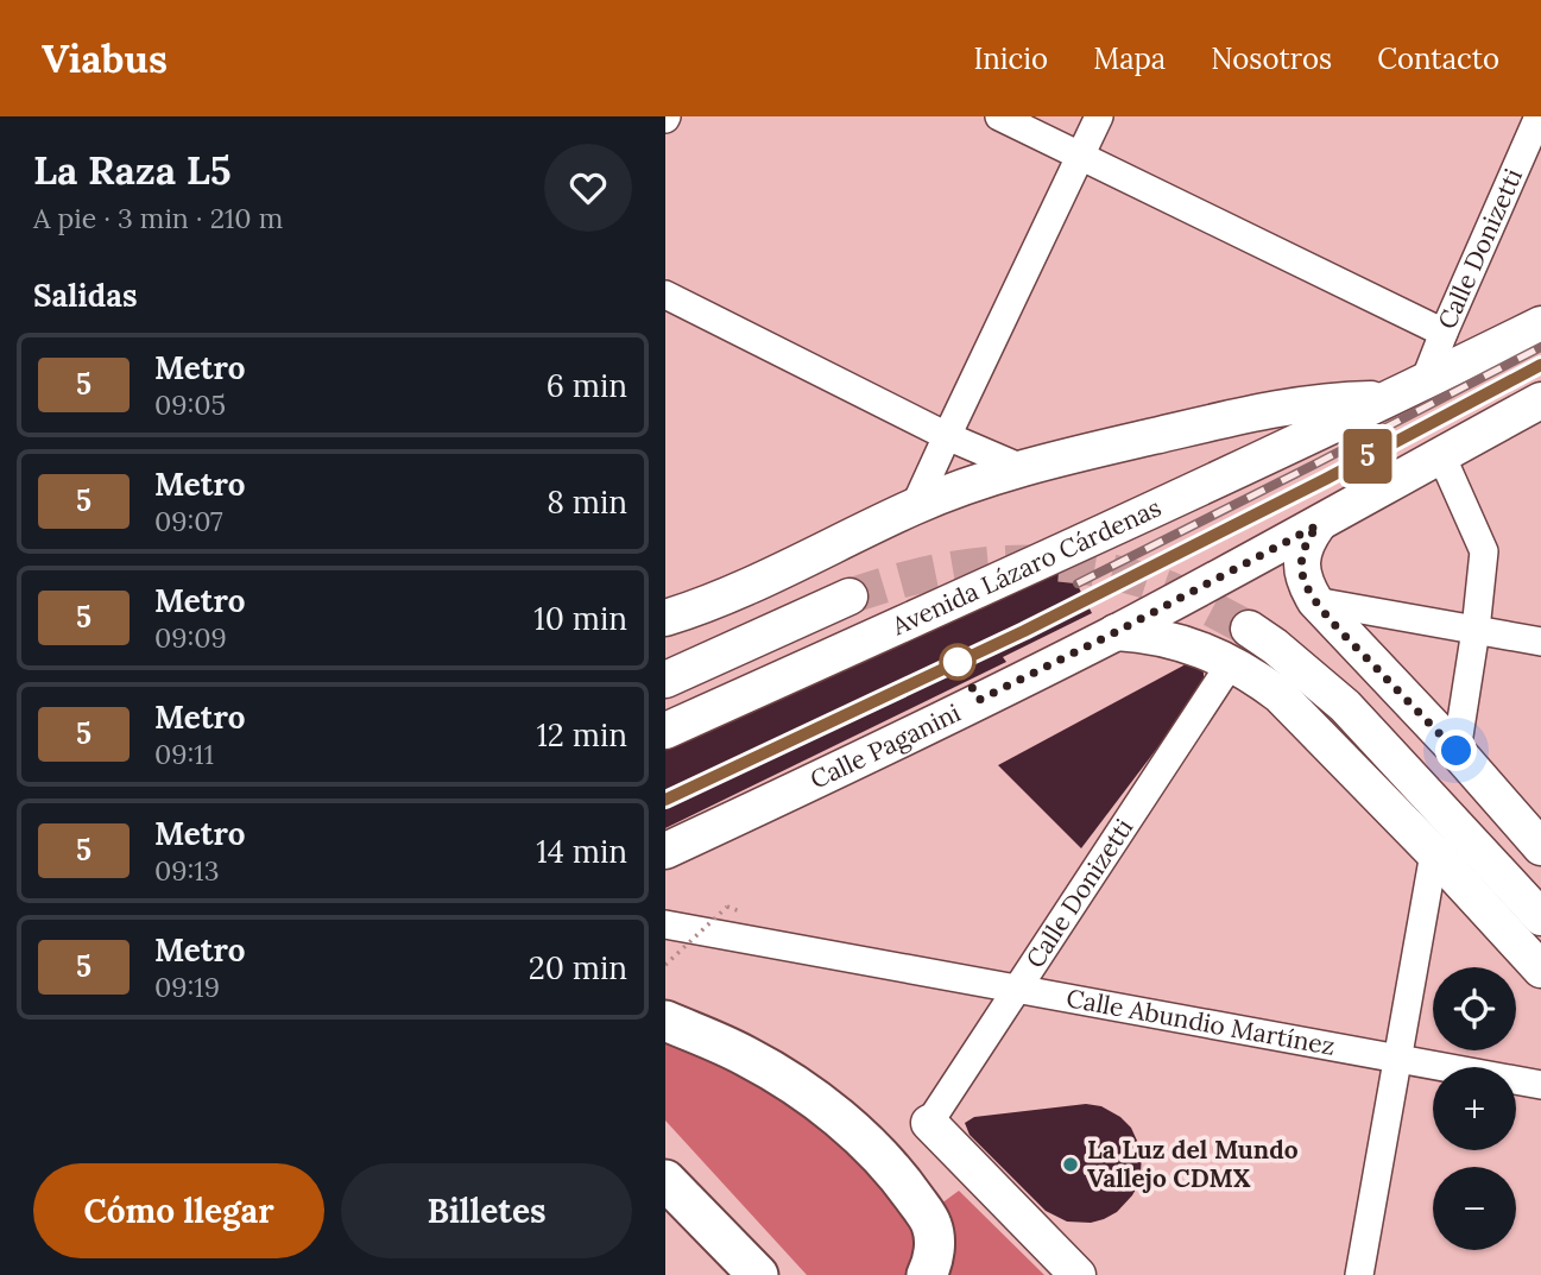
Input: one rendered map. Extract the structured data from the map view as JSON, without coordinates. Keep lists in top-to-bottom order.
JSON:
{
  "streets": {
    "main road": ["Avenida Lázaro Cárdenas", "Calle Paganini"],
    "street": ["Calle Donizetti", "Calle Abundio Martínez"]
  },
  "crossings": [
    ["Calle Donizetti", "Calle Abundio Martínez"]
  ],
  "places": ["La Luz del Mundo Vallejo CDMX"],
  "lines": ["metro line 5"],
  "page": {
    "header": "Viabus",
    "nav": [
      "Inicio",
      "Mapa",
      "Nosotros",
      "Contacto"
    ],
    "heading": [
      ["La Raza L5", "A pie · 3 min · 210 m"],
      "Salidas"
    ],
    "on_map": "5",
    "list": [
      {
        "mark": "5",
        "name": "Metro",
        "note": "09:05",
        "value": "6 min"
      },
      {
        "mark": "5",
        "name": "Metro",
        "note": "09:07",
        "value": "8 min"
      },
      {
        "mark": "5",
        "name": "Metro",
        "note": "09:09",
        "value": "10 min"
      },
      {
        "mark": "5",
        "name": "Metro",
        "note": "09:11",
        "value": "12 min"
      },
      {
        "mark": "5",
        "name": "Metro",
        "note": "09:13",
        "value": "14 min"
      },
      {
        "mark": "5",
        "name": "Metro",
        "note": "09:19",
        "value": "20 min"
      }
    ],
    "map_buttons": ["+", "−"],
    "buttons": ["Cómo llegar", "Billetes"]
  }
}
